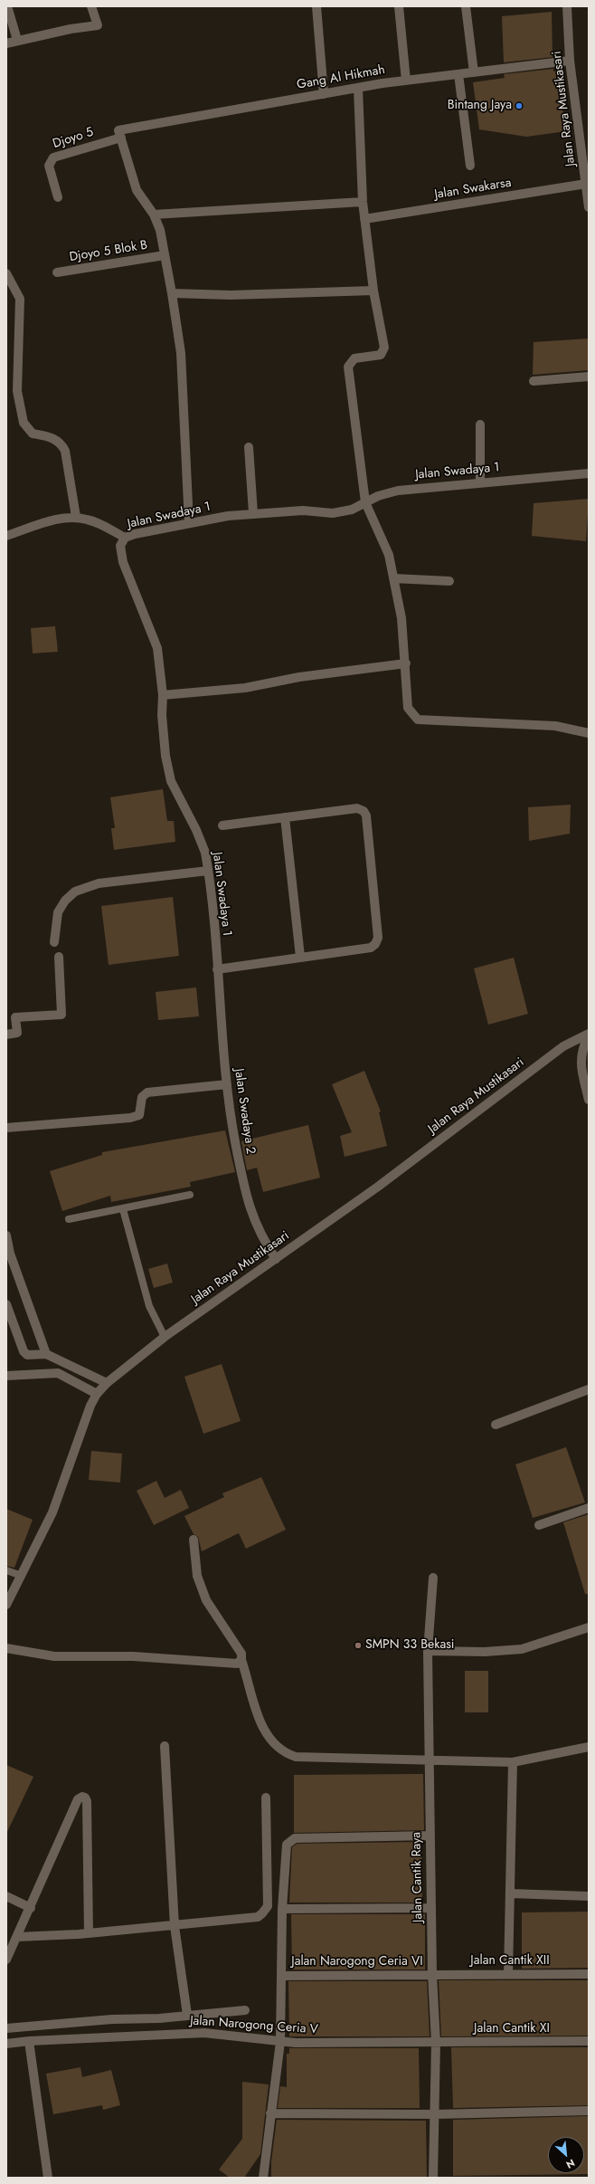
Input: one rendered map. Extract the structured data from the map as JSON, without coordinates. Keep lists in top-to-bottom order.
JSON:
{
  "streets": {
    "street": [
      "Gang Al Hikmah",
      "Jalan Raya Mustikasari",
      "Djoyo 5",
      "Jalan Swakarsa",
      "Djoyo 5 Blok B",
      "Jalan Swadaya 1",
      "Jalan Swadaya 2",
      "Jalan Cantik Raya",
      "Jalan Cantik XII",
      "Jalan Narogong Ceria VI",
      "Jalan Narogong Ceria V",
      "Jalan Cantik XI"
    ]
  },
  "crossings": [
    ["Gang Al Hikmah", "Jalan Raya Mustikasari"],
    ["Gang Al Hikmah", "Djoyo 5"],
    ["Jalan Raya Mustikasari", "Jalan Swakarsa"],
    ["Jalan Raya Mustikasari", "Jalan Swadaya 2"],
    ["Jalan Swadaya 1", "Jalan Swadaya 2"],
    ["Jalan Cantik Raya", "Jalan Cantik XII"],
    ["Jalan Cantik Raya", "Jalan Narogong Ceria VI"],
    ["Jalan Cantik Raya", "Jalan Narogong Ceria V"],
    ["Jalan Cantik Raya", "Jalan Cantik XI"],
    ["Jalan Cantik XII", "Jalan Narogong Ceria VI"],
    ["Jalan Narogong Ceria V", "Jalan Cantik XI"]
  ],
  "places": ["Bintang Jaya", "SMPN 33 Bekasi"],
  "north": "bottom right"
}
